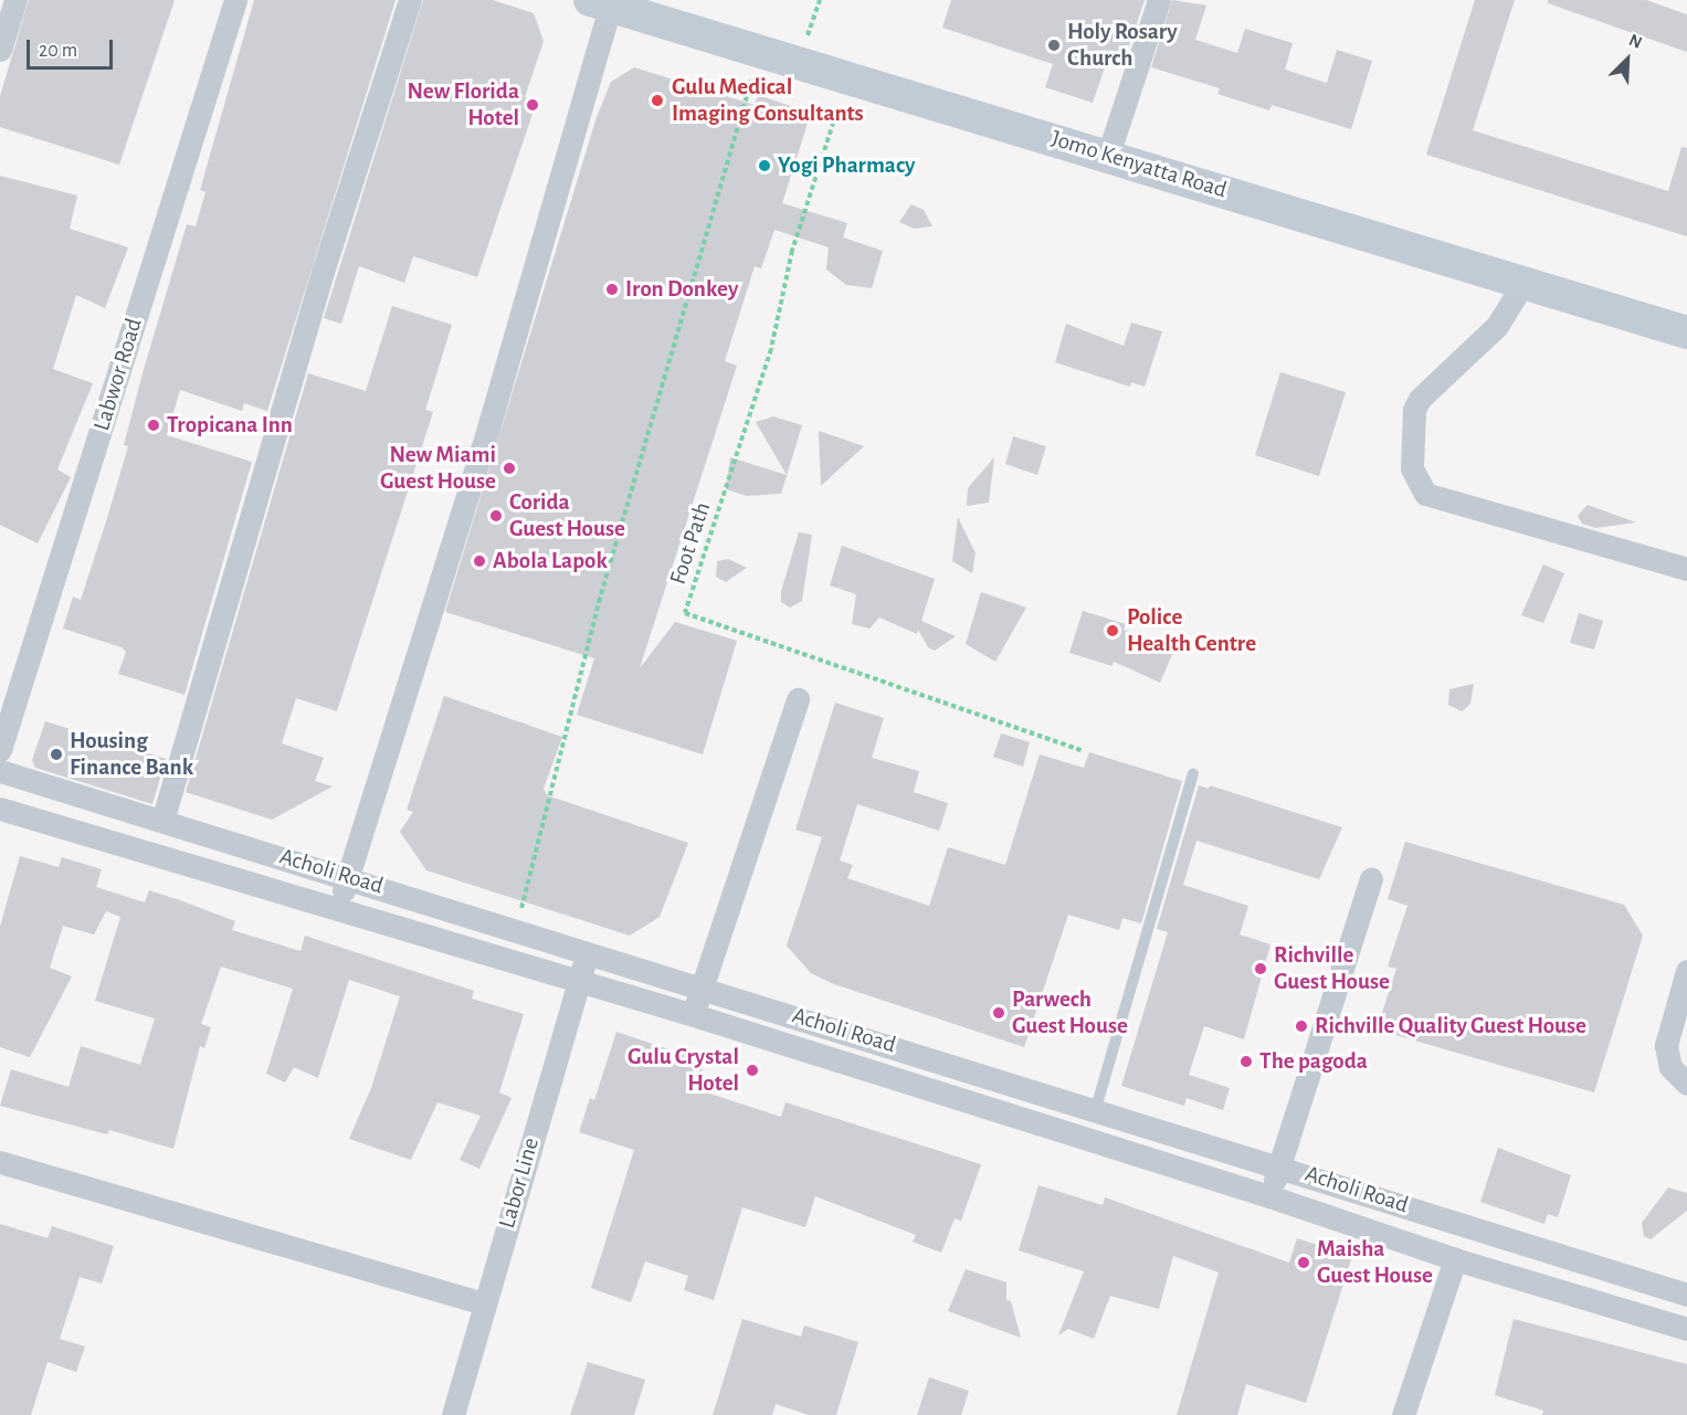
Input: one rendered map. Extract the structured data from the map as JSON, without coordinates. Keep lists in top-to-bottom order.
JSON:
{
  "streets": {
    "main road": ["Jomo Kenyatta Road"],
    "street": ["Labwor Road", "Acholi Road", "Labor Line"],
    "path": ["Foot Path"]
  },
  "crossings": [
    ["Jomo Kenyatta Road", "Foot Path"],
    ["Acholi Road", "Labor Line"]
  ],
  "places": [
    "Holy Rosary Church",
    "Gulu Medical Imaging Consultants",
    "New Florida Hotel",
    "Yogi Pharmacy",
    "Iron Donkey",
    "Tropicana Inn",
    "New Miami Guest House",
    "Corida Guest House",
    "Abola Lapok",
    "Police Health Centre",
    "Housing Finance Bank",
    "Richville Guest House",
    "Parwech Guest House",
    "Richville Quality Guest House",
    "The pagoda",
    "Gulu Crystal Hotel",
    "Maisha Guest House"
  ],
  "scale_bar": "20 m",
  "north": "top right"
}
